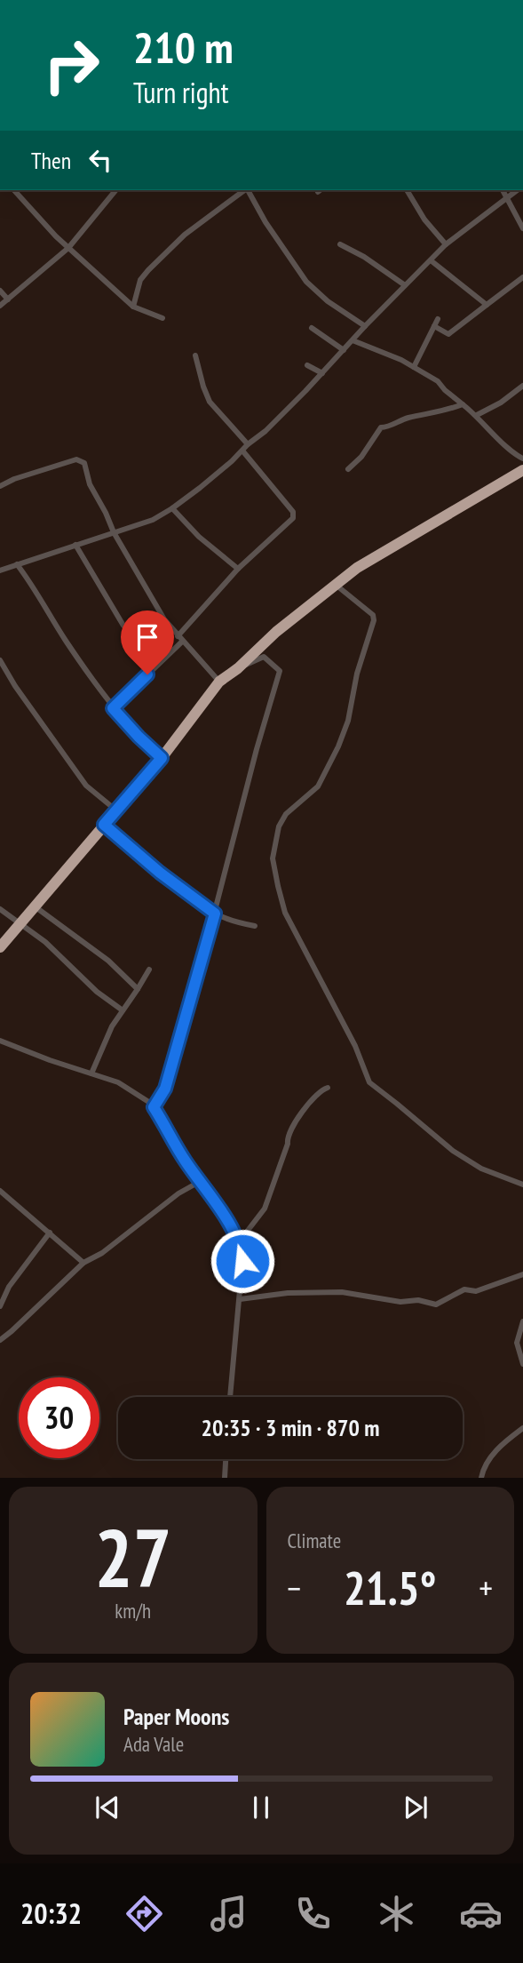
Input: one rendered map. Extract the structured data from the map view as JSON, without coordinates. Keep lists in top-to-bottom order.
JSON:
{
  "page": {
    "turn": ["210 m", "Turn right"],
    "then": "Then",
    "limit": "30",
    "trip": "20:35 · 3 min · 870 m",
    "tile": [
      ["27", "km/h"],
      "Climate"
    ],
    "heat": ["−", "21.5°", "+"],
    "song": ["Paper Moons", "Ada Vale"],
    "tabs": "20:32"
  }
}
